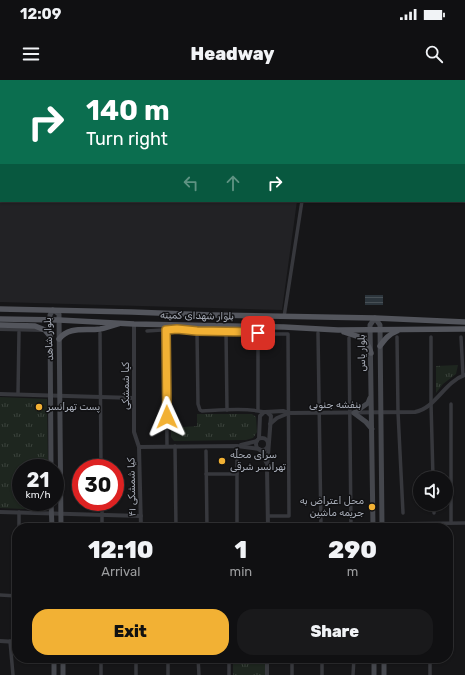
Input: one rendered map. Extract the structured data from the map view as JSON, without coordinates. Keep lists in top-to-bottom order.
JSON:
{
  "streets": {
    "main road": ["بلوار شهدای کمیته", "بلوار شاهد", "بلوار یاس"],
    "street": ["کیا شمشکی", "بنفشه جنوبی", "۴۱ کیا شمشکی"]
  },
  "crossings": [
    ["بلوار شهدای کمیته", "بلوار شاهد"],
    ["بلوار شهدای کمیته", "بلوار یاس"],
    ["بلوار شهدای کمیته", "کیا شمشکی"],
    ["بلوار یاس", "بنفشه جنوبی"],
    ["کیا شمشکی", "۴۱ کیا شمشکی"]
  ],
  "places": ["پست تهرانسر", "سرای محلّه تهرانسر شرقی", "محل اعتراض به جریمه ماشین"],
  "page": {
    "status": "12:09",
    "header": "Headway",
    "turn": ["140 m", "Turn right"],
    "speed": "21 km/h",
    "limit": "30",
    "eta": [
      "12:10",
      "Arrival",
      "1",
      "min",
      "290",
      "m"
    ],
    "buttons": ["Exit", "Share"]
  }
}
